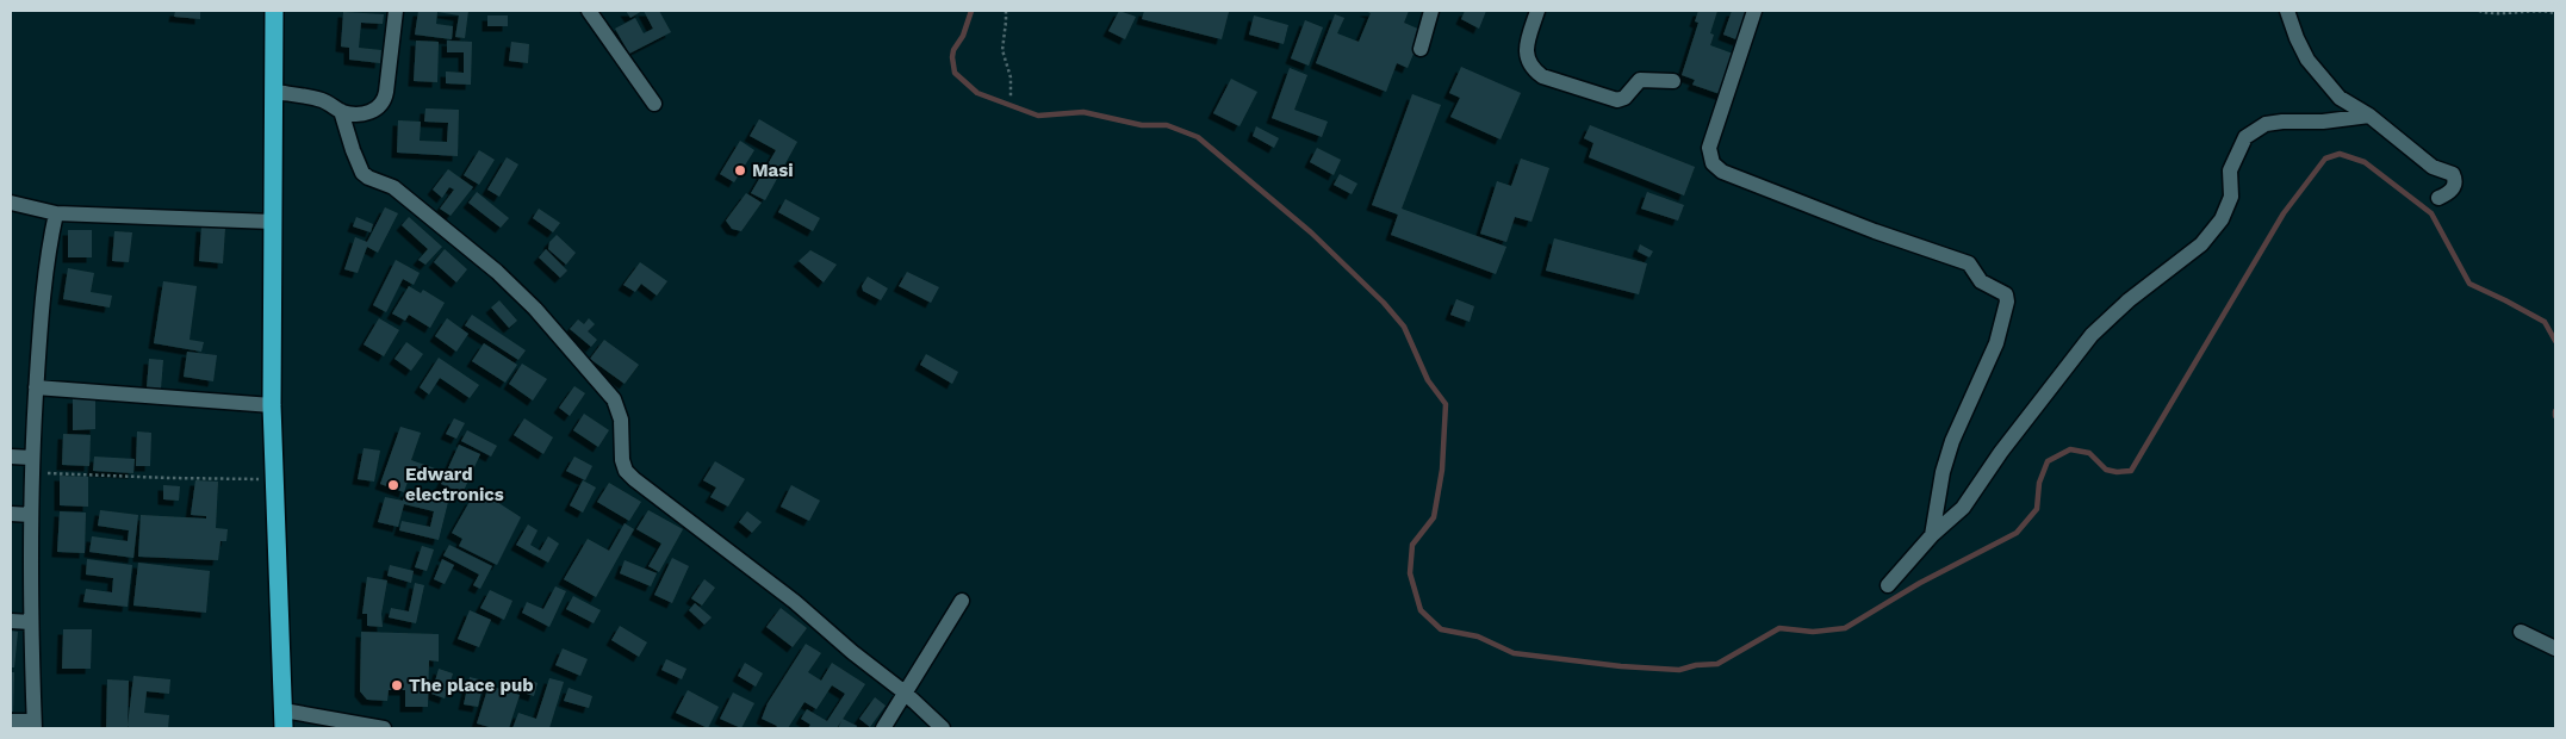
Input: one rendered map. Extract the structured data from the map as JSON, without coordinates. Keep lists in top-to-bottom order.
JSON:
{
  "places": ["Masi", "Edward electronics", "The place pub"]
}
